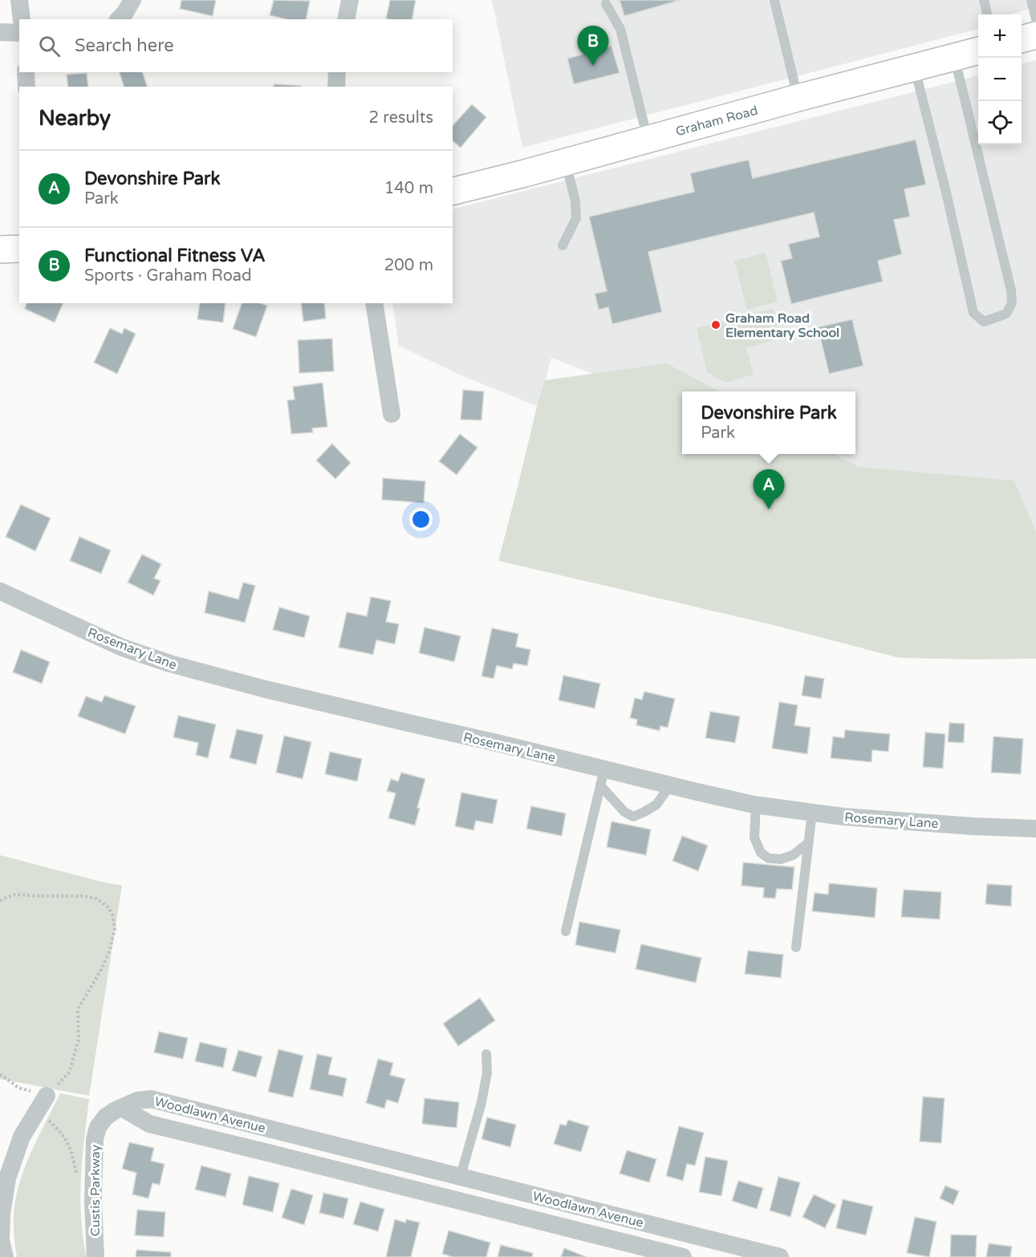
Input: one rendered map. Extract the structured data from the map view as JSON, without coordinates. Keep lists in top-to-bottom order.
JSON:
{
  "streets": {
    "street": [
      "Graham Road",
      "Rosemary Lane",
      "Woodlawn Avenue",
      "Custis Parkway"
    ]
  },
  "crossings": [
    ["Woodlawn Avenue", "Custis Parkway"]
  ],
  "places": ["Graham Road Elementary School"],
  "page": {
    "map_buttons": ["+", "−"],
    "search": "Search here",
    "pins": ["B", "A"],
    "heading": ["Nearby", "2 results"],
    "list": [
      {
        "mark": "A",
        "name": "Devonshire Park",
        "note": "Park",
        "value": "140 m"
      },
      {
        "mark": "B",
        "name": "Functional Fitness VA",
        "note": "Sports · Graham Road",
        "value": "200 m"
      }
    ],
    "popup": ["Devonshire Park", "Park"]
  }
}
